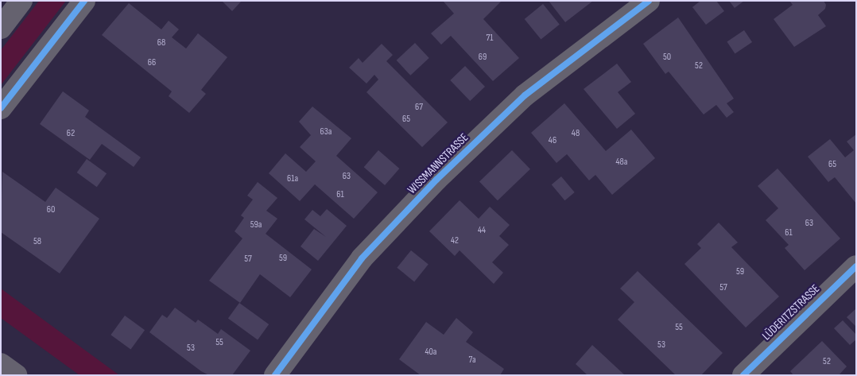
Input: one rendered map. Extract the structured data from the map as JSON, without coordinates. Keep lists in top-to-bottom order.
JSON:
{
  "streets": {
    "street": ["WISSMANNSTRASSE", "LÜDERITZSTRASSE"]
  },
  "house_numbers": [
    "71",
    "68",
    "69",
    "50",
    "66",
    "52",
    "67",
    "65",
    "63a",
    "62",
    "48",
    "46",
    "48a",
    "65",
    "63",
    "61a",
    "61",
    "60",
    "63",
    "59a",
    "44",
    "61",
    "42",
    "58",
    "59",
    "57",
    "59",
    "57",
    "55",
    "55",
    "53",
    "53",
    "40a",
    "7a",
    "52"
  ]
}
